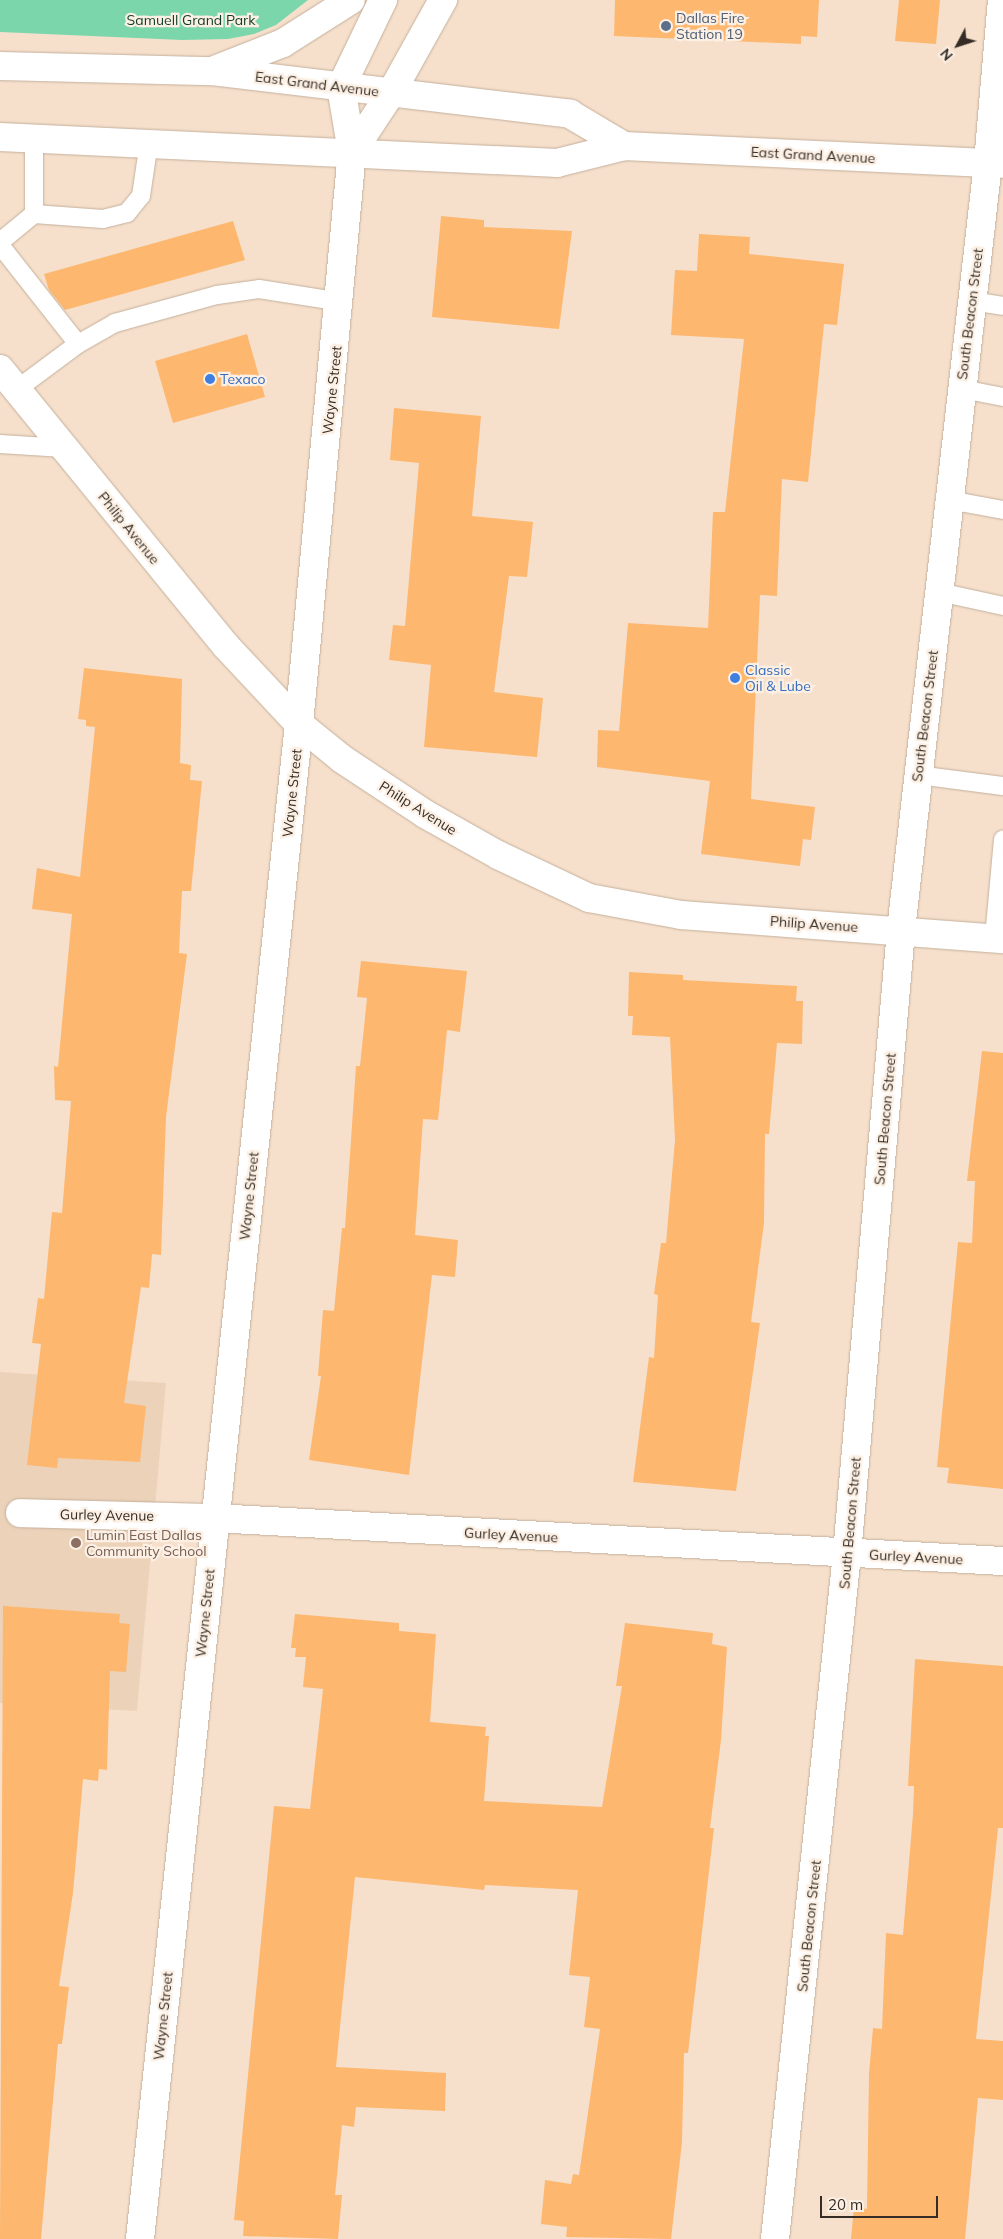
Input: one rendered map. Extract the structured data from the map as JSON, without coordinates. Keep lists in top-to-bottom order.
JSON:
{
  "streets": {
    "street": [
      "East Grand Avenue",
      "South Beacon Street",
      "Wayne Street",
      "Philip Avenue",
      "Gurley Avenue"
    ]
  },
  "crossings": [
    ["East Grand Avenue", "South Beacon Street"],
    ["East Grand Avenue", "Wayne Street"],
    ["South Beacon Street", "Philip Avenue"],
    ["South Beacon Street", "Gurley Avenue"],
    ["Wayne Street", "Philip Avenue"],
    ["Wayne Street", "Gurley Avenue"]
  ],
  "parks": ["Samuell Grand Park"],
  "places": [
    "Dallas Fire Station 19",
    "Texaco",
    "Classic Oil & Lube",
    "Lumin East Dallas Community School"
  ],
  "scale_bar": "20 m",
  "north": "bottom left"
}
